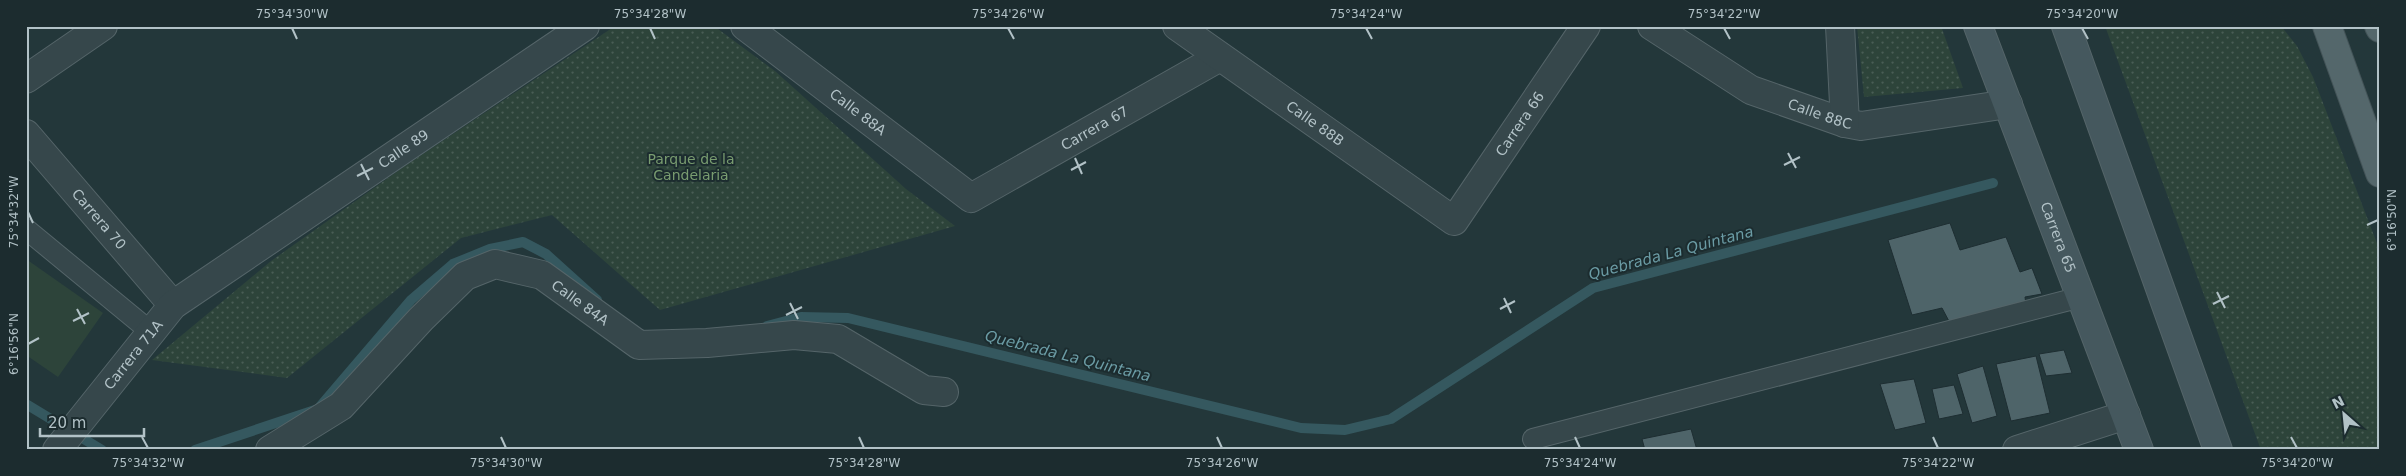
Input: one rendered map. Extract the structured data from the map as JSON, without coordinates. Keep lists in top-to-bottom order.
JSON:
{
  "streets": {
    "main road": ["Carrera 65"],
    "street": [
      "Calle 88A",
      "Calle 88C",
      "Calle 88B",
      "Carrera 66",
      "Carrera 67",
      "Calle 89",
      "Carrera 70",
      "Calle 84A",
      "Carrera 71A"
    ]
  },
  "crossings": [
    ["Calle 88A", "Carrera 67"],
    ["Calle 88C", "Carrera 65"],
    ["Calle 88B", "Carrera 66"],
    ["Calle 88B", "Carrera 67"],
    ["Calle 89", "Carrera 70"],
    ["Calle 89", "Carrera 71A"],
    ["Carrera 70", "Carrera 71A"]
  ],
  "water": ["Quebrada La Quintana"],
  "parks": ["Parque de la Candelaria"],
  "scale_bar": "20 m",
  "north": "top left",
  "coordinates": [
    "75°34'30\"W",
    "75°34'28\"W",
    "75°34'26\"W",
    "75°34'24\"W",
    "75°34'22\"W",
    "75°34'20\"W",
    "75°34'32\"W",
    "6°16'50\"N",
    "6°16'56\"N"
  ]
}
